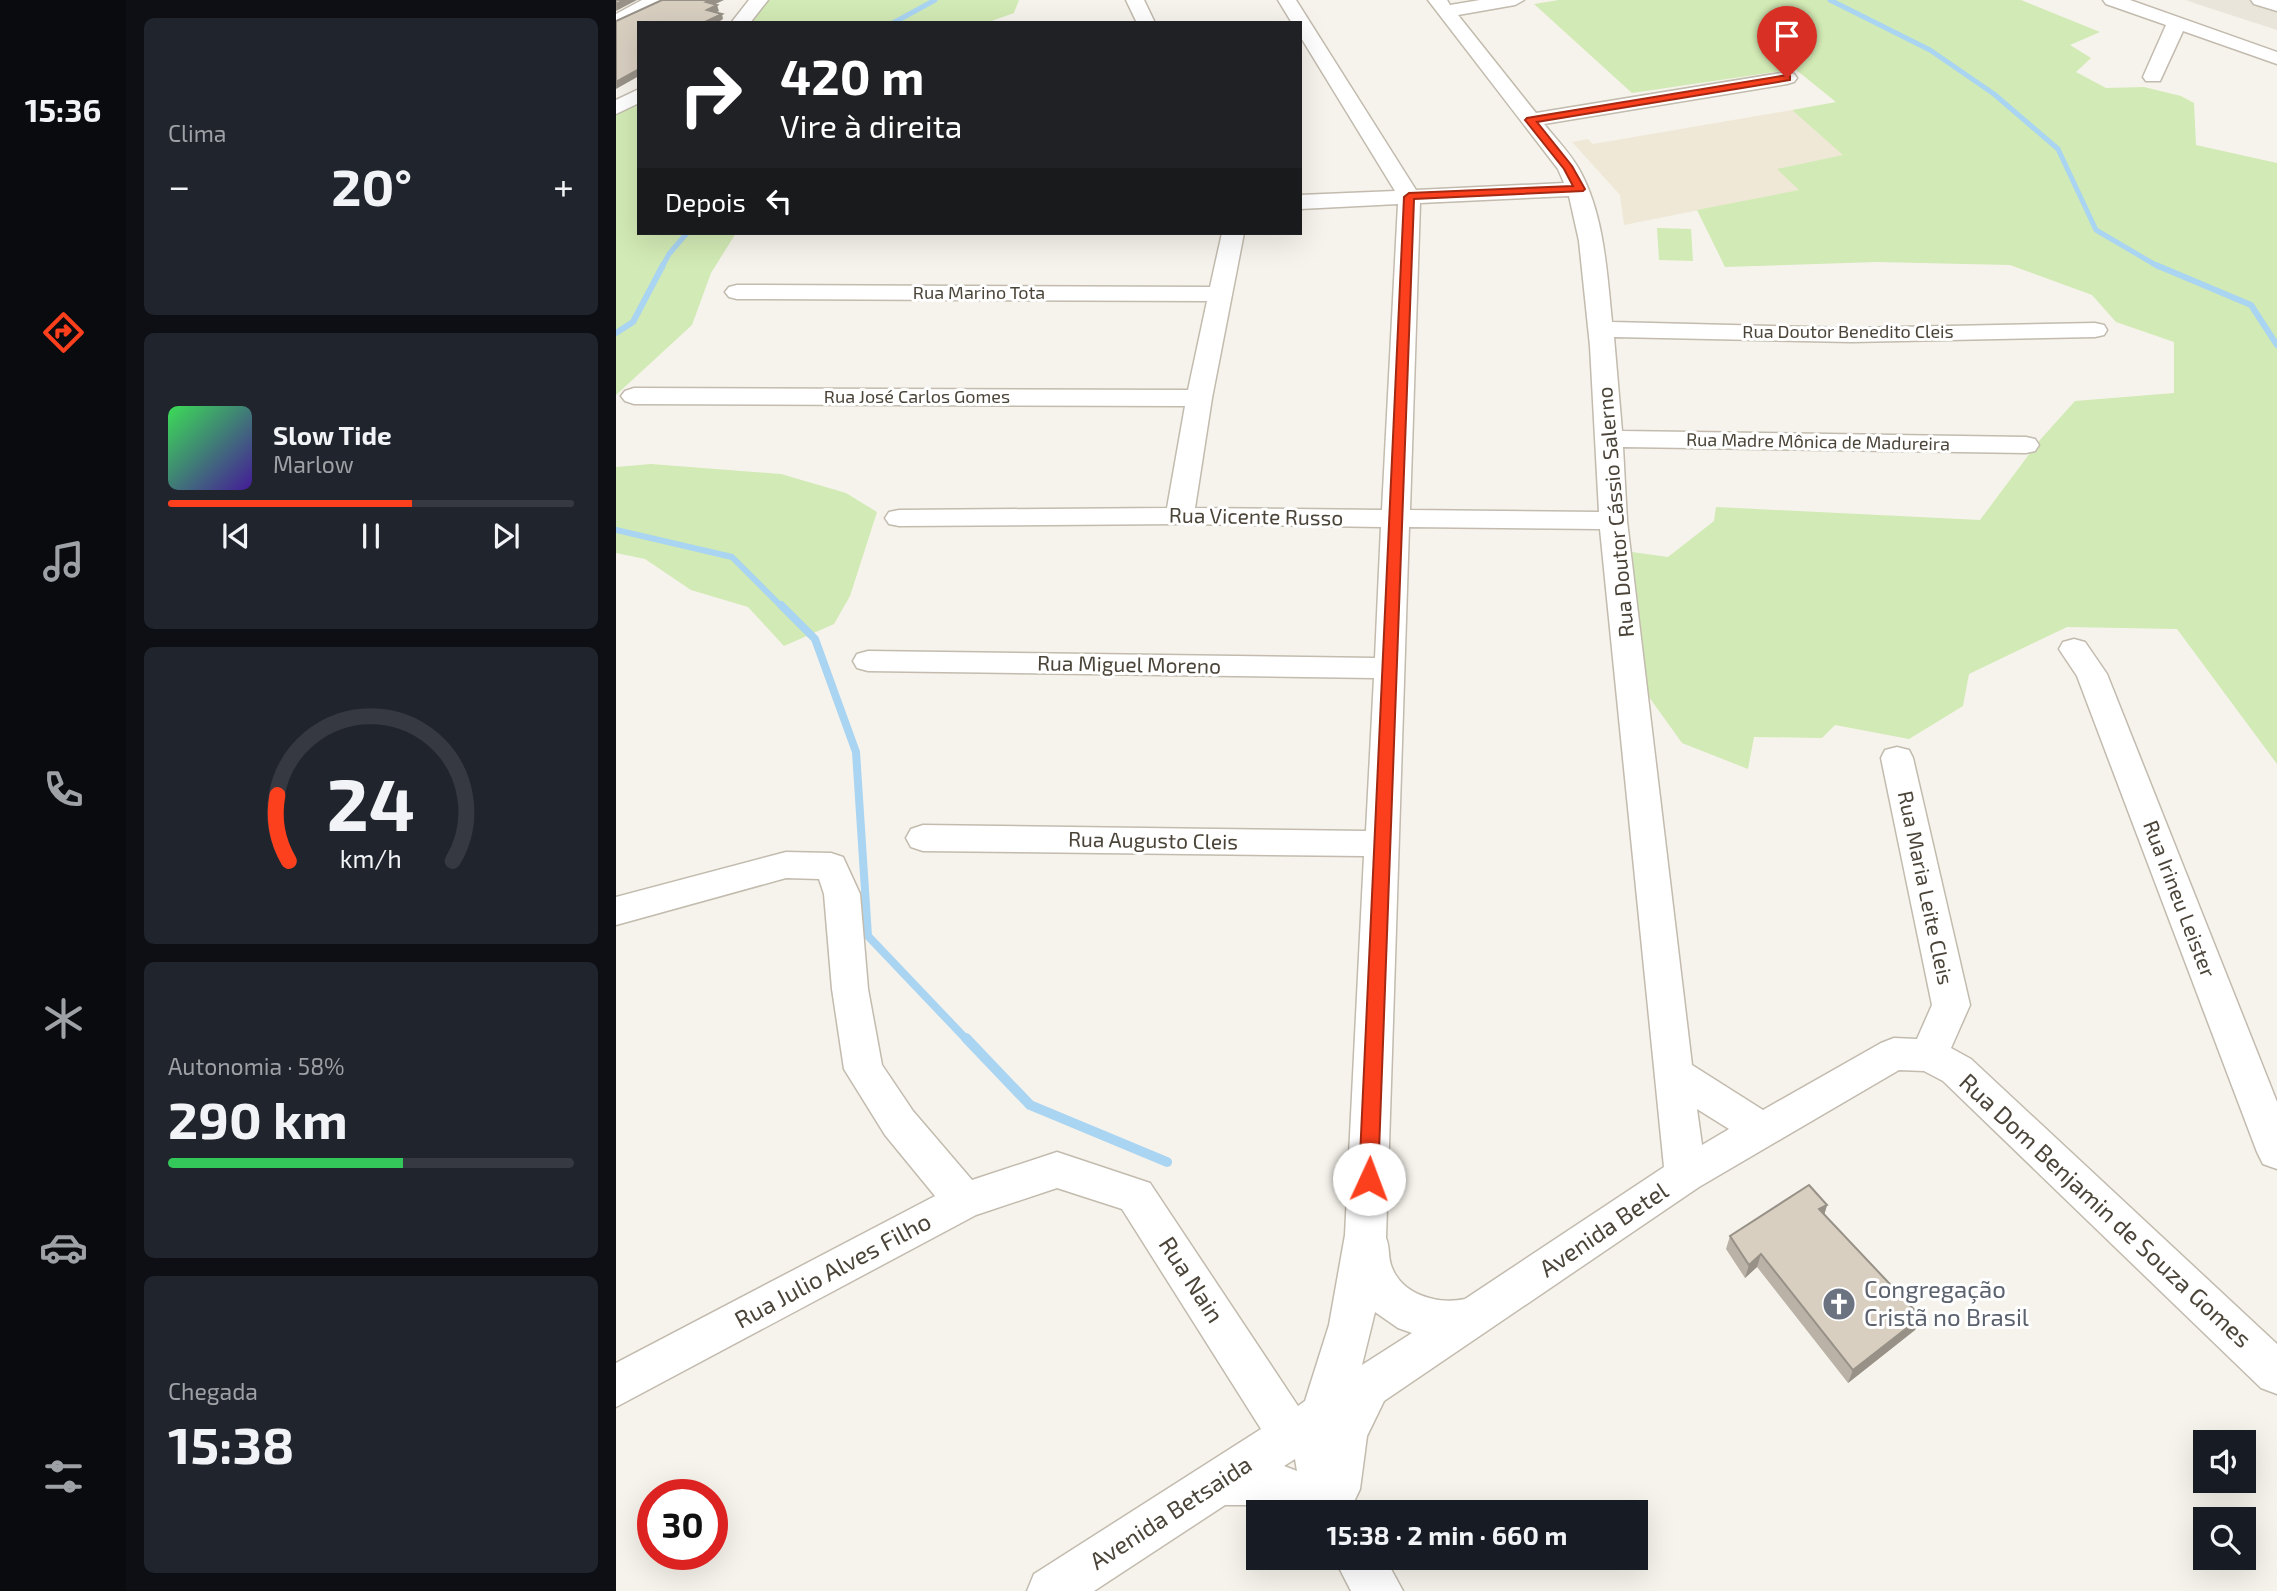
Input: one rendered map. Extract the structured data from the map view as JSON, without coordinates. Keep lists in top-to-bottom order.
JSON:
{
  "streets": {
    "street": [
      "Rua Marino Tota",
      "Rua Doutor Benedito Cleis",
      "Rua José Carlos Gomes",
      "Rua Madre Mônica de Madureira",
      "Rua Doutor Cássio Salerno",
      "Rua Vicente Russo",
      "Rua Miguel Moreno",
      "Rua Augusto Cleis",
      "Rua Maria Leite Cleis",
      "Rua Irineu Leister",
      "Rua Dom Benjamin de Souza Gomes",
      "Avenida Betel",
      "Rua Julio Alves Filho",
      "Rua Nain",
      "Avenida Betsaida"
    ]
  },
  "crossings": [
    ["Rua Doutor Benedito Cleis", "Rua Doutor Cássio Salerno"],
    ["Rua Madre Mônica de Madureira", "Rua Doutor Cássio Salerno"],
    ["Rua Doutor Cássio Salerno", "Rua Vicente Russo"],
    ["Rua Doutor Cássio Salerno", "Avenida Betel"],
    ["Rua Maria Leite Cleis", "Rua Dom Benjamin de Souza Gomes"],
    ["Rua Maria Leite Cleis", "Avenida Betel"],
    ["Rua Dom Benjamin de Souza Gomes", "Avenida Betel"],
    ["Avenida Betel", "Rua Nain"],
    ["Avenida Betel", "Avenida Betsaida"],
    ["Rua Julio Alves Filho", "Rua Nain"],
    ["Rua Nain", "Avenida Betsaida"]
  ],
  "places": {
    "church": ["Congregação Cristã no Brasil"]
  },
  "page": {
    "tabs": "15:36",
    "tile": [
      "Clima",
      ["Autonomia · 58%", "290 km"],
      ["Chegada", "15:38"]
    ],
    "turn": ["420 m", "Vire à direita"],
    "heat": ["−", "20°", "+"],
    "then": "Depois",
    "song": ["Slow Tide", "Marlow"],
    "limit": "30",
    "trip": "15:38 · 2 min · 660 m",
    "gauge": ["24", "km/h"]
  }
}
